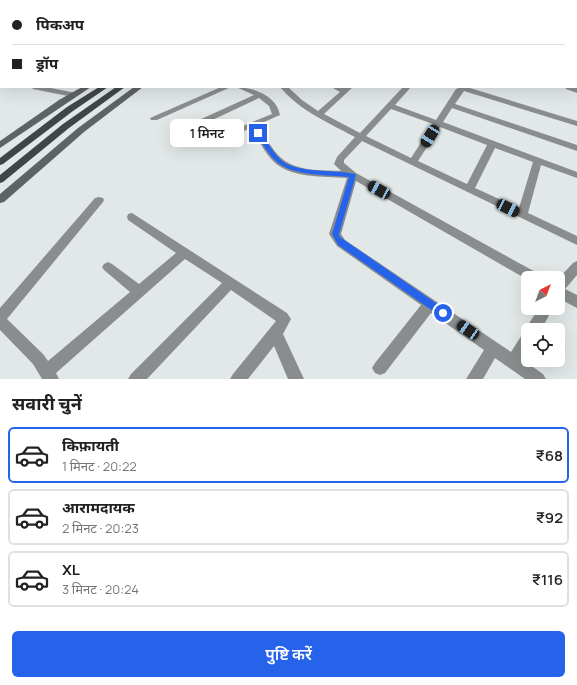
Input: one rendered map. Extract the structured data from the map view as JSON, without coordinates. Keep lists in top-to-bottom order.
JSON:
{
  "north": "top right",
  "page": {
    "banner": ["पिकअप", "ड्रॉप"],
    "bubble": "1 मिनट",
    "heading": "सवारी चुनें",
    "list": [
      {
        "name": "किफ़ायती",
        "note": "1 मिनट · 20:22",
        "value": "₹68"
      },
      {
        "name": "आरामदायक",
        "note": "2 मिनट · 20:23",
        "value": "₹92"
      },
      {
        "name": "XL",
        "note": "3 मिनट · 20:24",
        "value": "₹116"
      }
    ],
    "buttons": "पुष्टि करें"
  }
}
